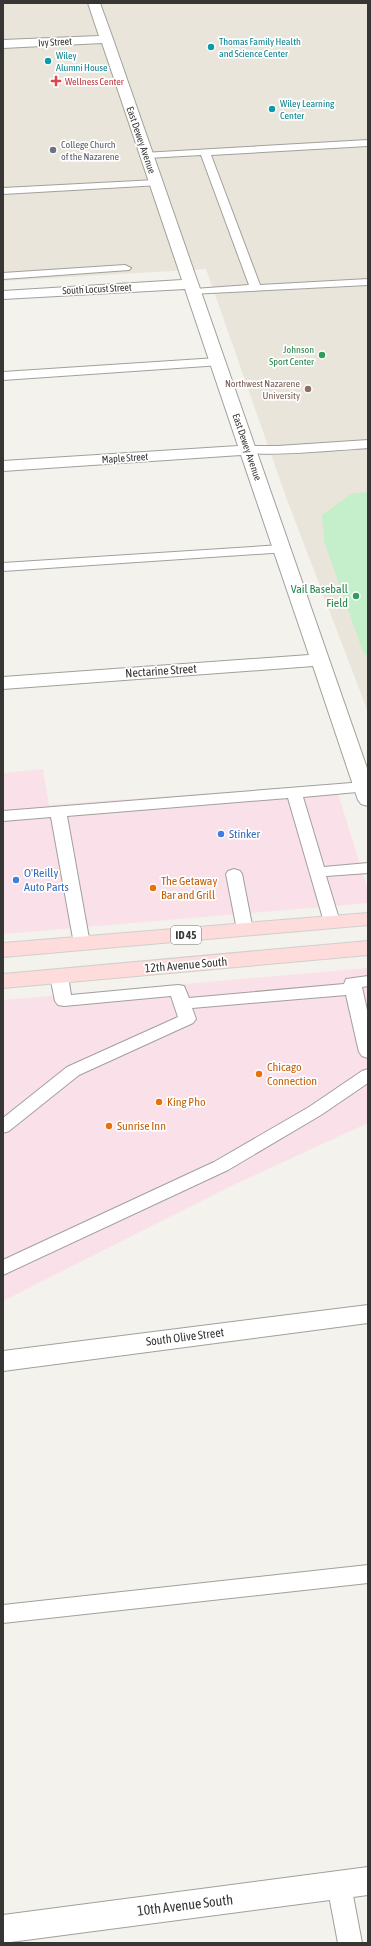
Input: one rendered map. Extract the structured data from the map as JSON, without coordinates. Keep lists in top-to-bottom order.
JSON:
{
  "streets": {
    "main road": ["ID 45", "12th Avenue South"],
    "street": [
      "Ivy Street",
      "East Dewey Avenue",
      "South Locust Street",
      "Maple Street",
      "Nectarine Street",
      "South Olive Street",
      "10th Avenue South"
    ]
  },
  "crossings": [
    ["Ivy Street", "East Dewey Avenue"],
    ["East Dewey Avenue", "South Locust Street"],
    ["East Dewey Avenue", "Maple Street"],
    ["East Dewey Avenue", "Nectarine Street"]
  ],
  "places": {
    "other": [
      "Thomas Family Health and Science Center",
      "Wiley Alumni House",
      "Wiley Learning Center",
      "College Church of the Nazarene",
      "Johnson Sport Center",
      "Northwest Nazarene University",
      "Vail Baseball Field",
      "Stinker",
      "O'Reilly Auto Parts",
      "The Getaway Bar and Grill",
      "Chicago Connection",
      "King Pho",
      "Sunrise Inn"
    ],
    "health": ["Wellness Center"]
  }
}
